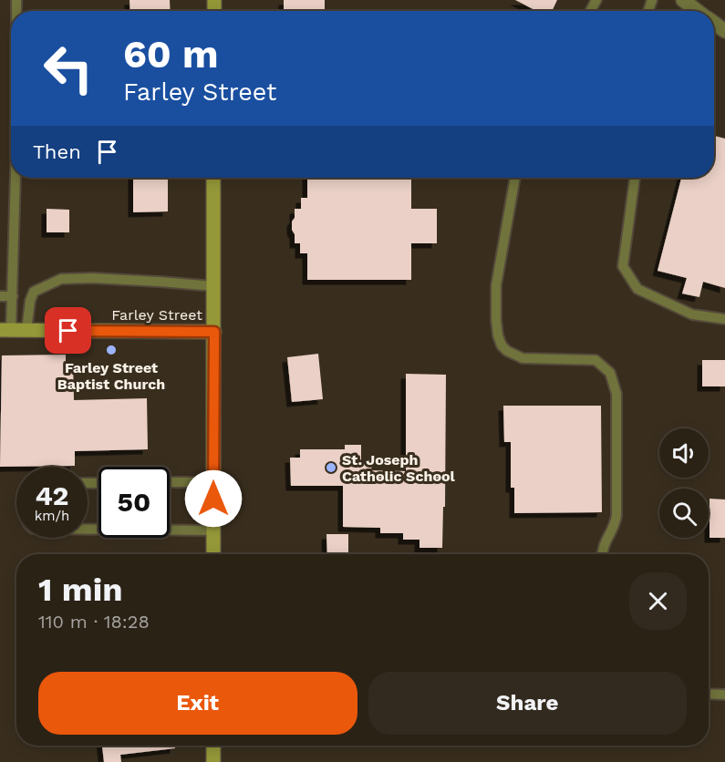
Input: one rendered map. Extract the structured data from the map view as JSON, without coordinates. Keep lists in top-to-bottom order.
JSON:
{
  "streets": {
    "main road": ["Farley Street"]
  },
  "places": ["Farley Street Baptist Church", "St. Joseph Catholic School"],
  "page": {
    "turn": ["60 m", "Farley Street"],
    "then": "Then",
    "speed": "42 km/h",
    "limit": "50",
    "heading": ["1 min", "110 m · 18:28"],
    "buttons": ["Exit", "Share"]
  }
}
